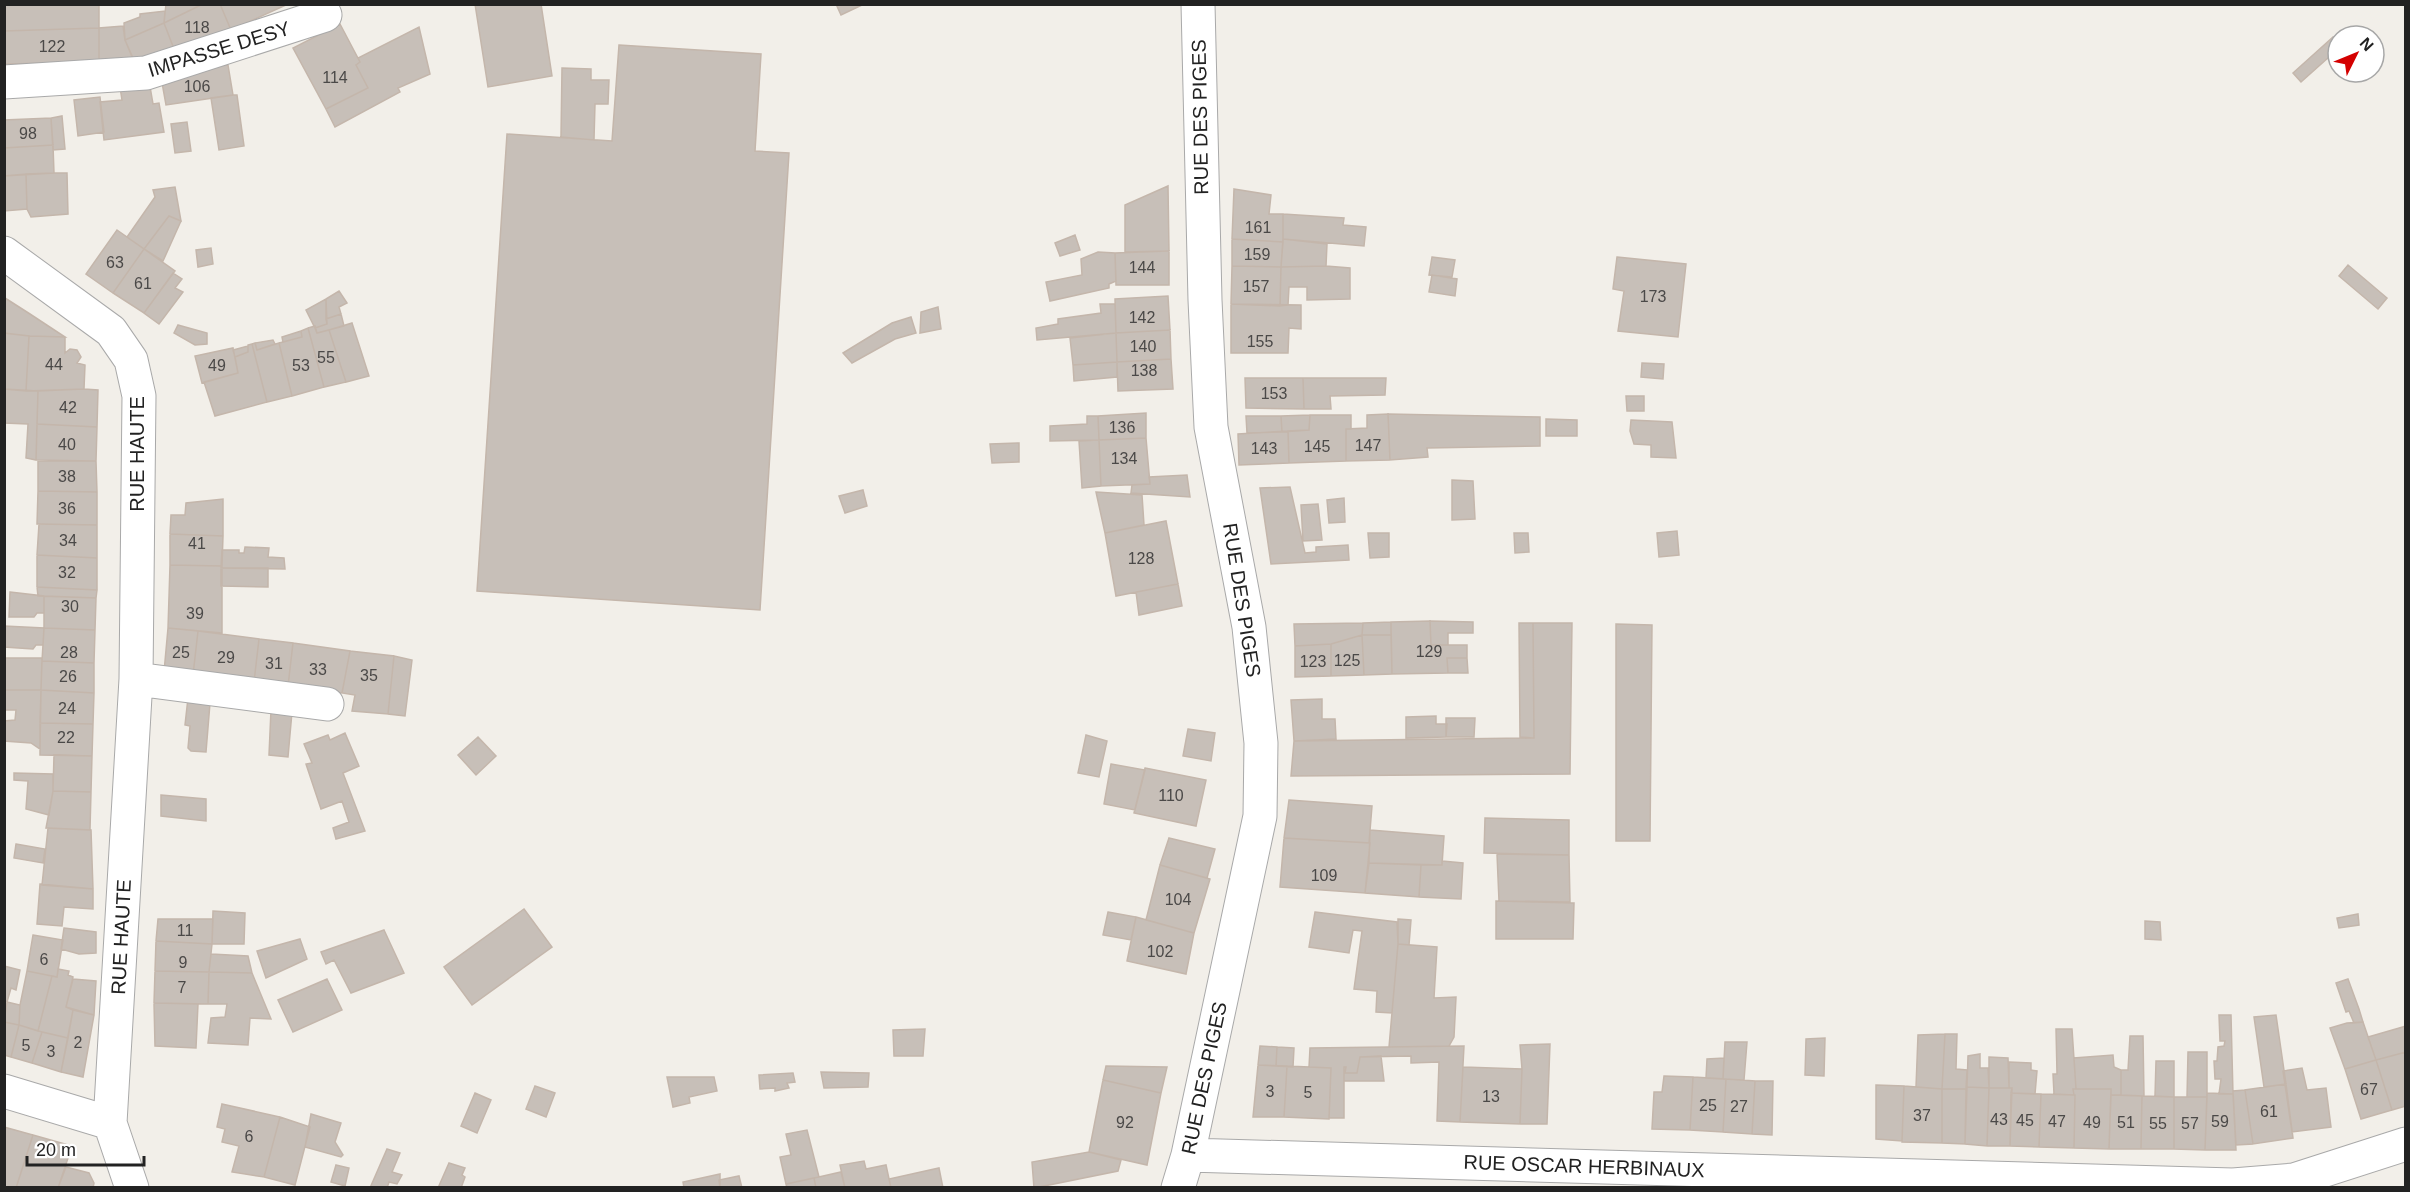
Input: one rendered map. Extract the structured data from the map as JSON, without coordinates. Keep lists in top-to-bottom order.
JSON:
{
  "streets": {
    "street": [
      "IMPASSE DESY",
      "RUE DES PIGES",
      "RUE HAUTE",
      "RUE OSCAR HERBINAUX"
    ]
  },
  "crossings": [
    ["RUE DES PIGES", "RUE OSCAR HERBINAUX"]
  ],
  "house_numbers": [
    "118",
    "122",
    "114",
    "106",
    "98",
    "161",
    "159",
    "63",
    "144",
    "61",
    "157",
    "173",
    "142",
    "155",
    "140",
    "55",
    "44",
    "49",
    "53",
    "138",
    "153",
    "42",
    "136",
    "40",
    "147",
    "145",
    "143",
    "134",
    "38",
    "36",
    "34",
    "41",
    "128",
    "32",
    "30",
    "39",
    "129",
    "28",
    "25",
    "29",
    "125",
    "123",
    "31",
    "33",
    "35",
    "26",
    "24",
    "22",
    "110",
    "109",
    "104",
    "11",
    "102",
    "6",
    "9",
    "7",
    "2",
    "5",
    "3",
    "67",
    "3",
    "5",
    "13",
    "25",
    "27",
    "61",
    "37",
    "43",
    "45",
    "47",
    "59",
    "92",
    "49",
    "51",
    "55",
    "57",
    "6"
  ],
  "scale_bar": "20 m",
  "north": "top right"
}
